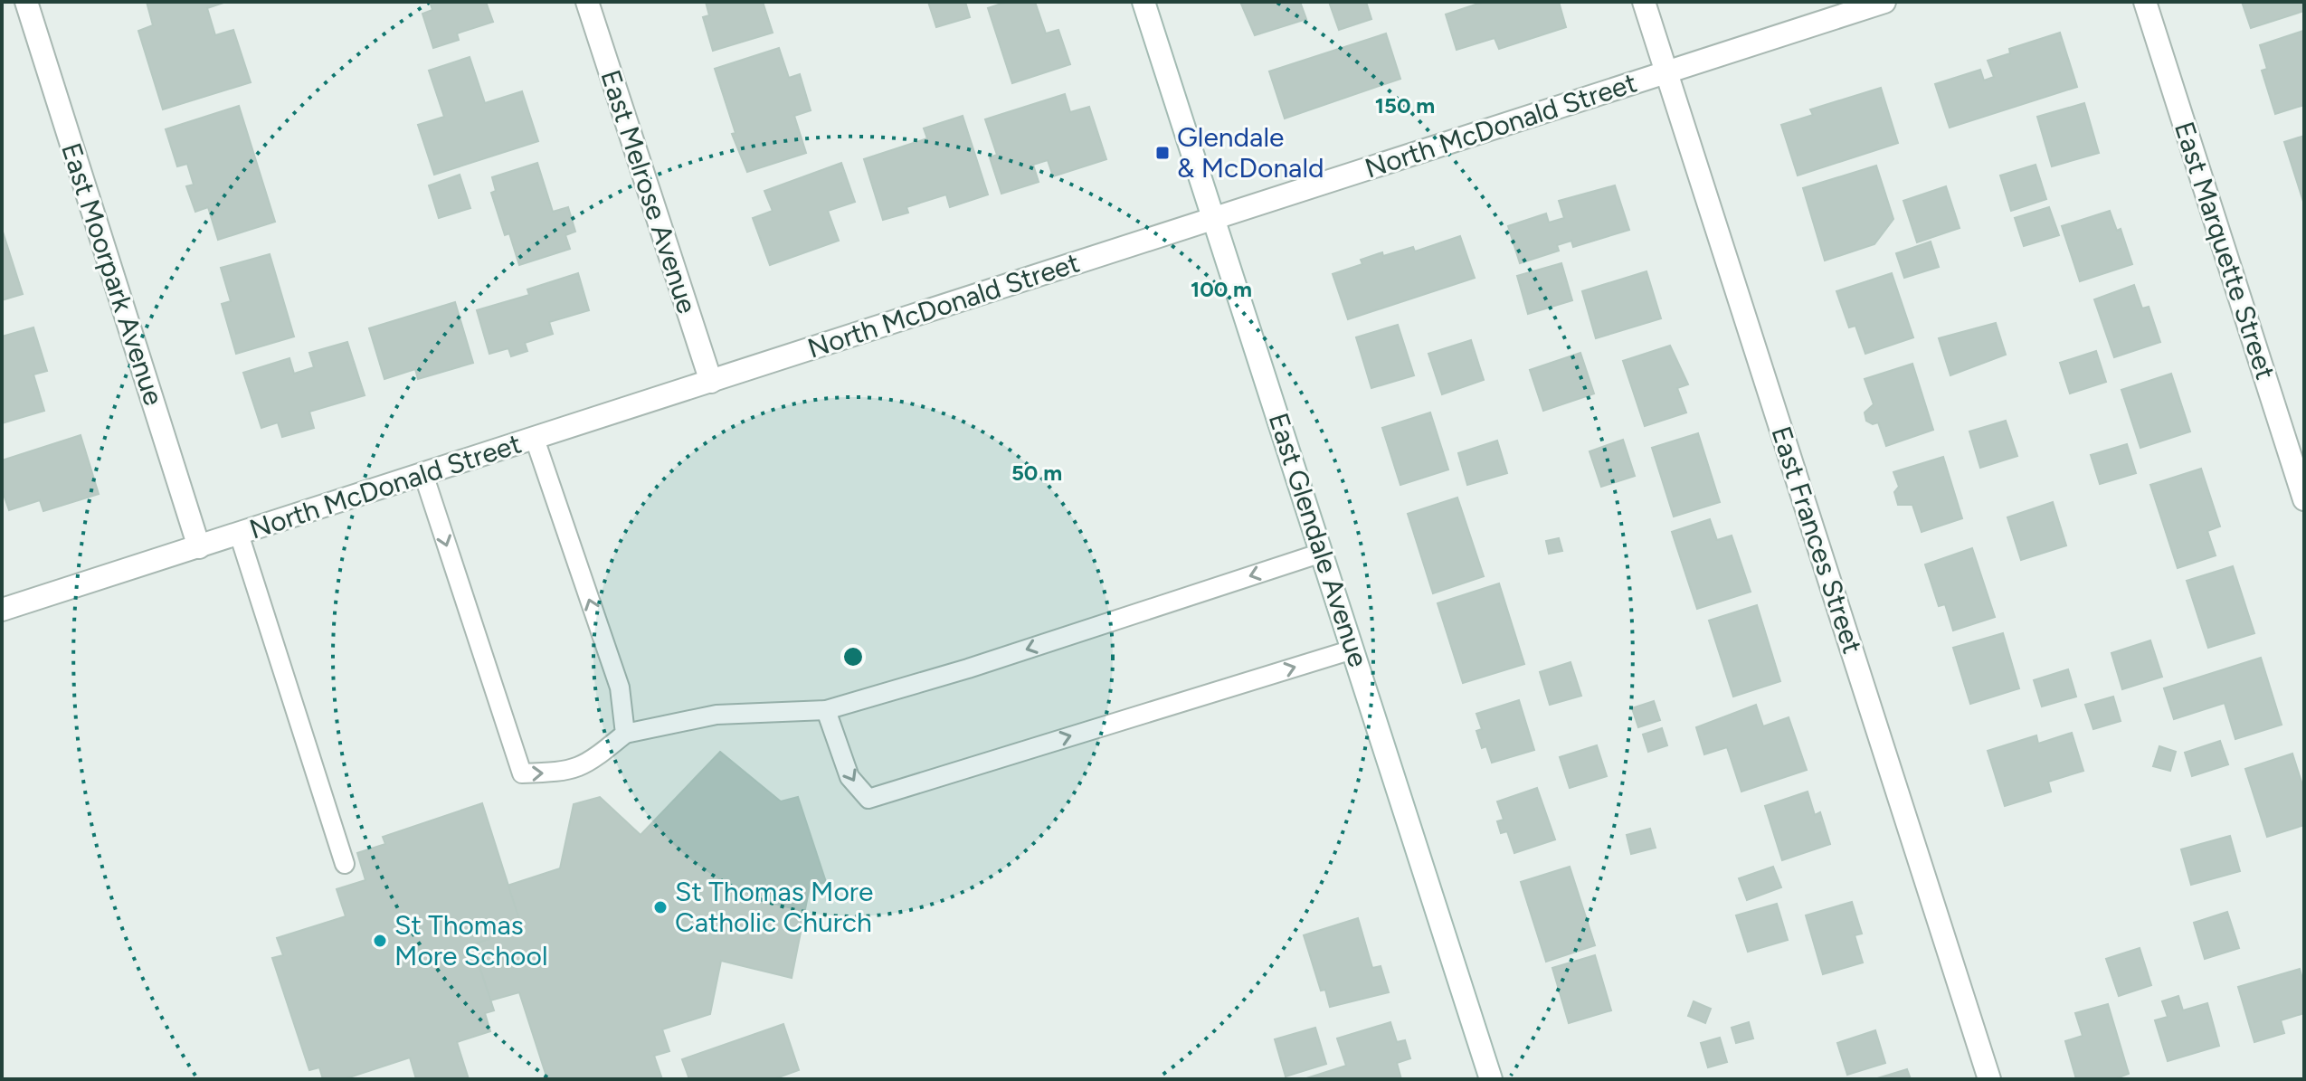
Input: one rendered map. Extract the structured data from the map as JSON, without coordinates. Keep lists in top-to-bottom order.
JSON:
{
  "streets": {
    "street": [
      "North McDonald Street",
      "East Melrose Avenue",
      "East Marquette Street",
      "East Moorpark Avenue",
      "East Glendale Avenue",
      "East Frances Street"
    ]
  },
  "crossings": [
    ["North McDonald Street", "East Melrose Avenue"],
    ["North McDonald Street", "East Moorpark Avenue"],
    ["North McDonald Street", "East Glendale Avenue"],
    ["North McDonald Street", "East Frances Street"]
  ],
  "places": {
    "transit": ["Glendale & McDonald"],
    "other": ["St Thomas More Catholic Church", "St Thomas More School"]
  },
  "rings": ["150 m", "100 m", "50 m"]
}
